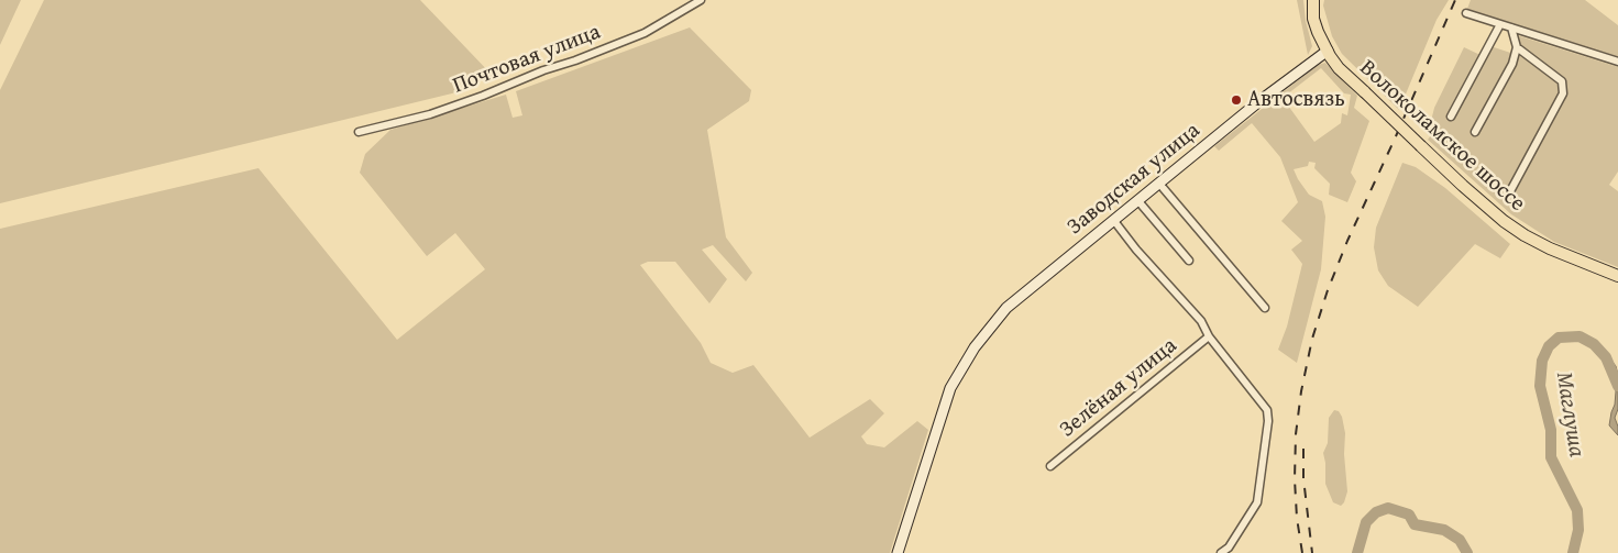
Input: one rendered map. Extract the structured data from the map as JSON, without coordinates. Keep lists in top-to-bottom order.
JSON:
{
  "streets": {
    "main road": ["Волоколамское шоссе", "Заводская улица"],
    "street": ["Почтовая улица", "Зелёная улица"]
  },
  "crossings": [
    ["Волоколамское шоссе", "Заводская улица"]
  ],
  "water": ["Маглуша"],
  "places": ["Автосвязь"]
}
